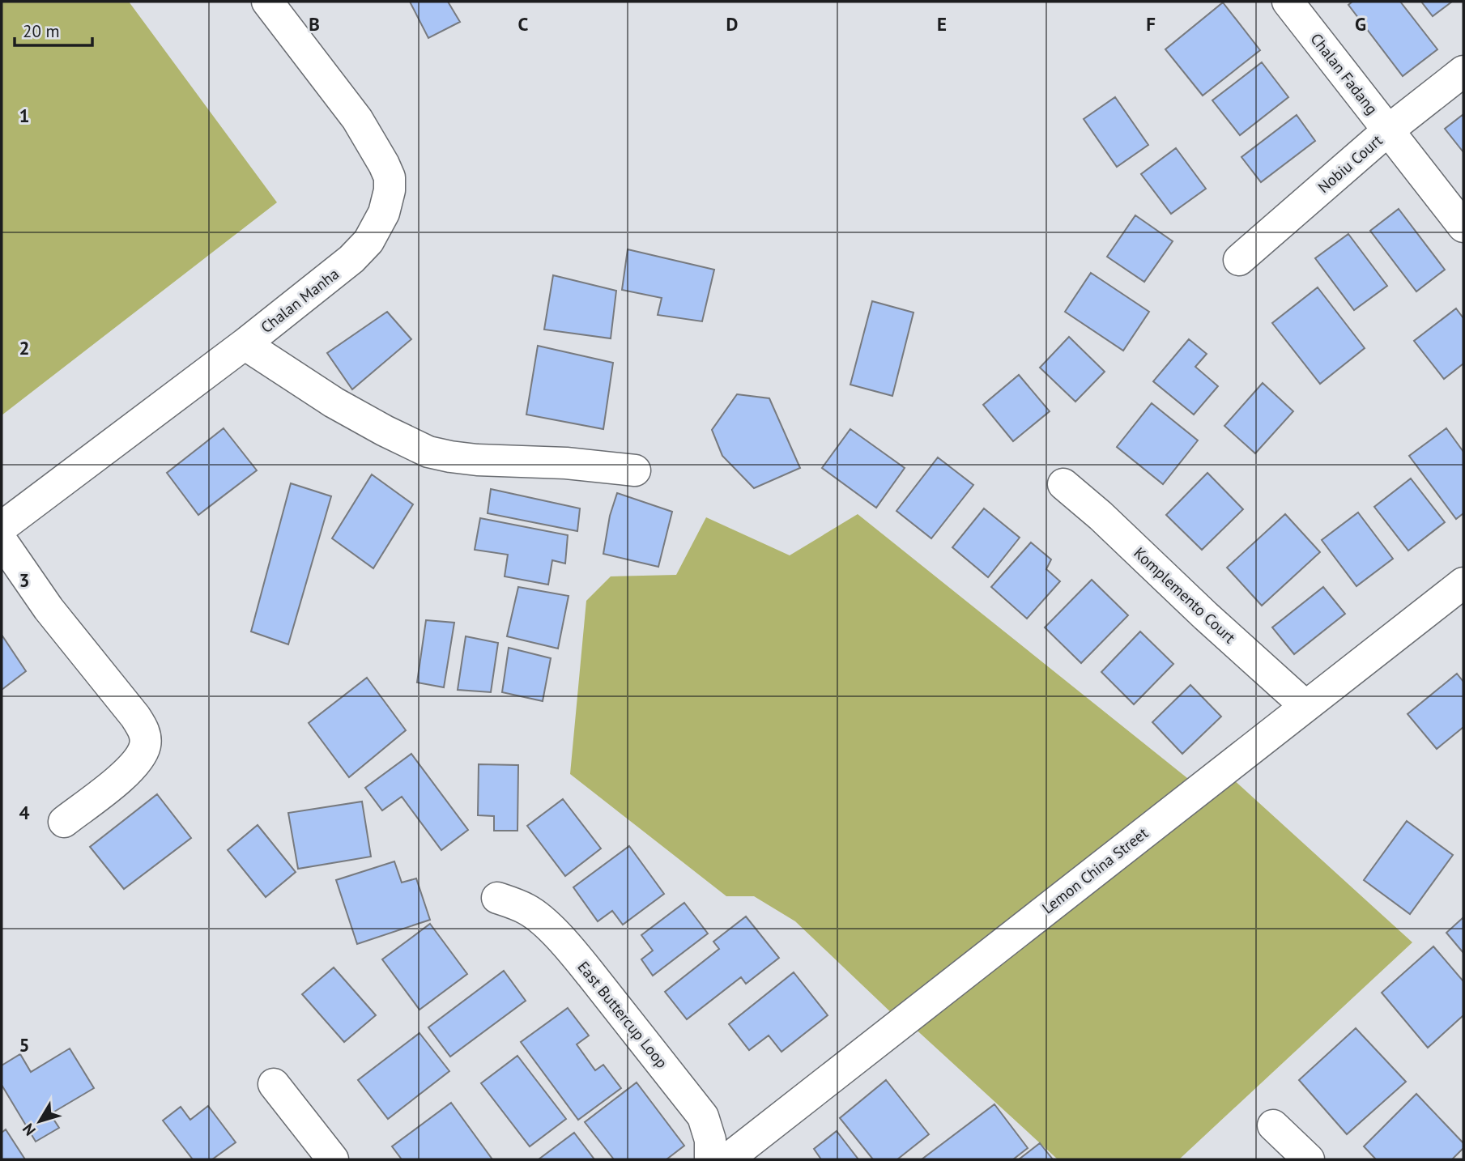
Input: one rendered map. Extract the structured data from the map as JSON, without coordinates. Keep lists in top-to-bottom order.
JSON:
{
  "streets": {
    "street": [
      "Chalan Fadang",
      "Nobiu Court",
      "Chalan Manha",
      "Komplemento Court",
      "Lemon China Street",
      "East Buttercup Loop"
    ]
  },
  "crossings": [
    ["Chalan Fadang", "Nobiu Court"],
    ["Komplemento Court", "Lemon China Street"]
  ],
  "scale_bar": "20 m",
  "north": "bottom left",
  "grid": {
    "columns": [
      "B",
      "C",
      "D",
      "E",
      "F",
      "G"
    ],
    "rows": [
      "1",
      "2",
      "3",
      "4",
      "5"
    ]
  }
}
